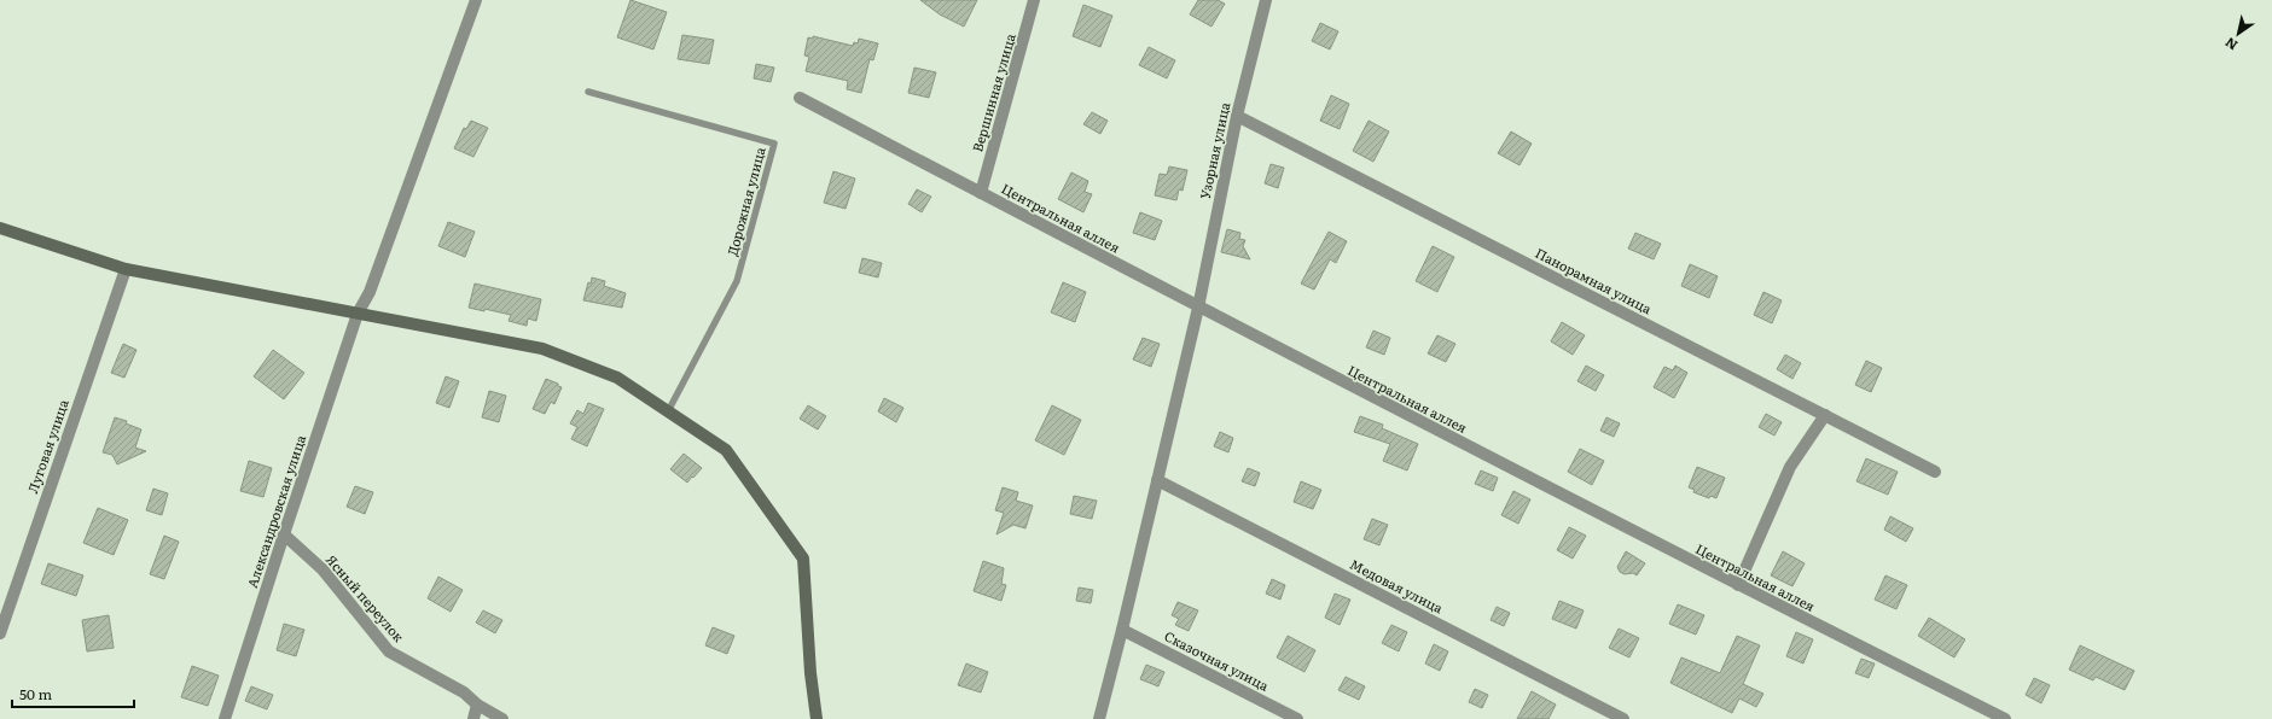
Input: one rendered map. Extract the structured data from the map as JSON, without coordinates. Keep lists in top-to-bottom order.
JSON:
{
  "streets": {
    "street": [
      "Вершинная улица",
      "Узорная улица",
      "Центральная аллея",
      "Панорамная улица",
      "Луговая улица",
      "Александровская улица",
      "Медовая улица",
      "Ясный переулок",
      "Сказочная улица"
    ],
    "lane": ["Дорожная улица"]
  },
  "crossings": [
    ["Вершинная улица", "Центральная аллея"],
    ["Узорная улица", "Центральная аллея"],
    ["Узорная улица", "Панорамная улица"],
    ["Узорная улица", "Медовая улица"],
    ["Узорная улица", "Сказочная улица"],
    ["Александровская улица", "Ясный переулок"]
  ],
  "scale_bar": "50 m",
  "north": "bottom left"
}
